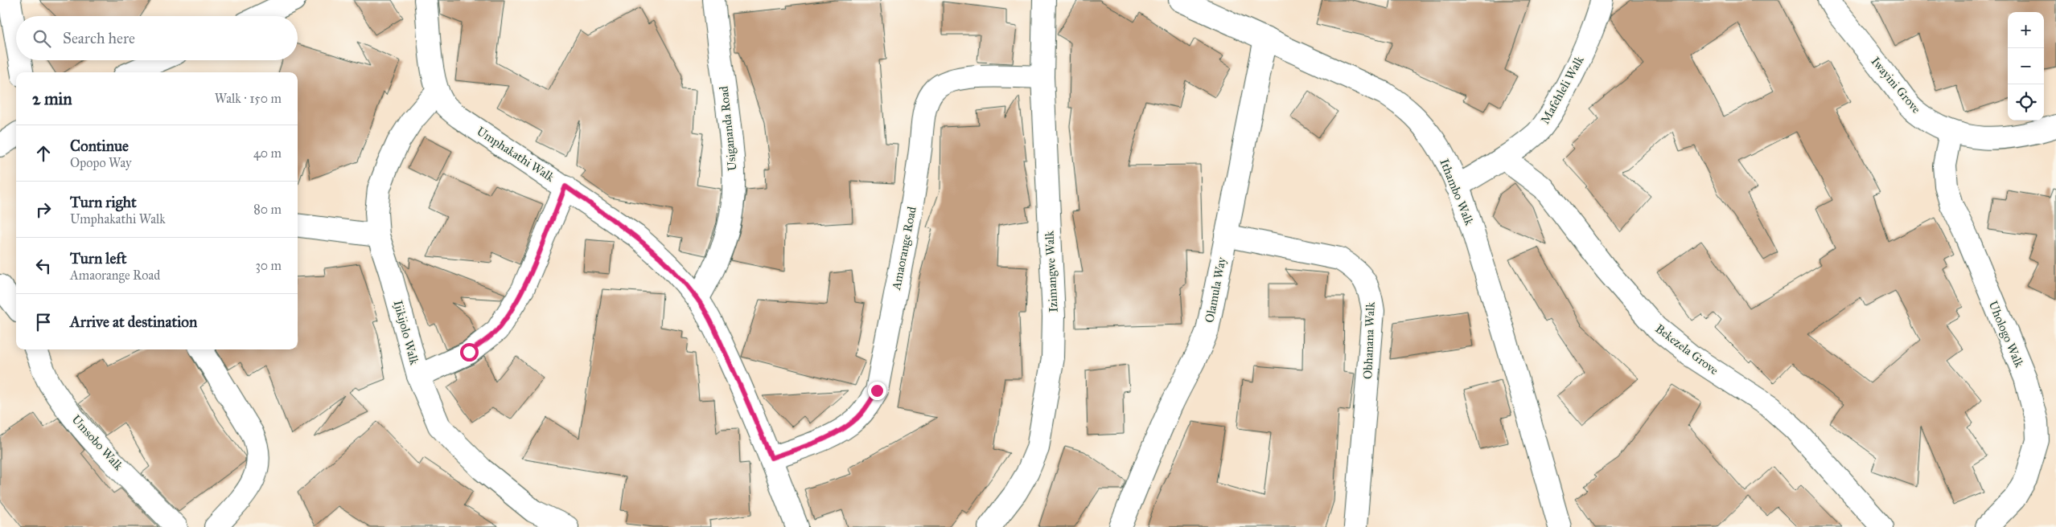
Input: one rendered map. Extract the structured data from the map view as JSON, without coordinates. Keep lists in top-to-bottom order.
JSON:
{
  "streets": {
    "street": [
      "Iwayini Grove",
      "Mafehleli Walk",
      "Usigananda Road",
      "Umphakathi Walk",
      "Ithambo Walk",
      "Amaorange Road",
      "Izimangwe Walk",
      "Olamula Way",
      "Ijikijolo Walk",
      "Uhologo Walk",
      "Obhanana Walk",
      "Bekezela Grove",
      "Umsobo Walk"
    ]
  },
  "crossings": [
    ["Iwayini Grove", "Uhologo Walk"],
    ["Mafehleli Walk", "Ithambo Walk"],
    ["Mafehleli Walk", "Bekezela Grove"],
    ["Usigananda Road", "Umphakathi Walk"],
    ["Umphakathi Walk", "Amaorange Road"],
    ["Umphakathi Walk", "Ijikijolo Walk"],
    ["Ithambo Walk", "Olamula Way"],
    ["Amaorange Road", "Izimangwe Walk"],
    ["Olamula Way", "Obhanana Walk"]
  ],
  "page": {
    "map_buttons": ["+", "−"],
    "search": "Search here",
    "heading": ["2 min", "Walk · 150 m"],
    "list": [
      ["Continue", "Opopo Way", "40 m"],
      ["Turn right", "Umphakathi Walk", "80 m"],
      ["Turn left", "Amaorange Road", "30 m"],
      "Arrive at destination"
    ]
  }
}
